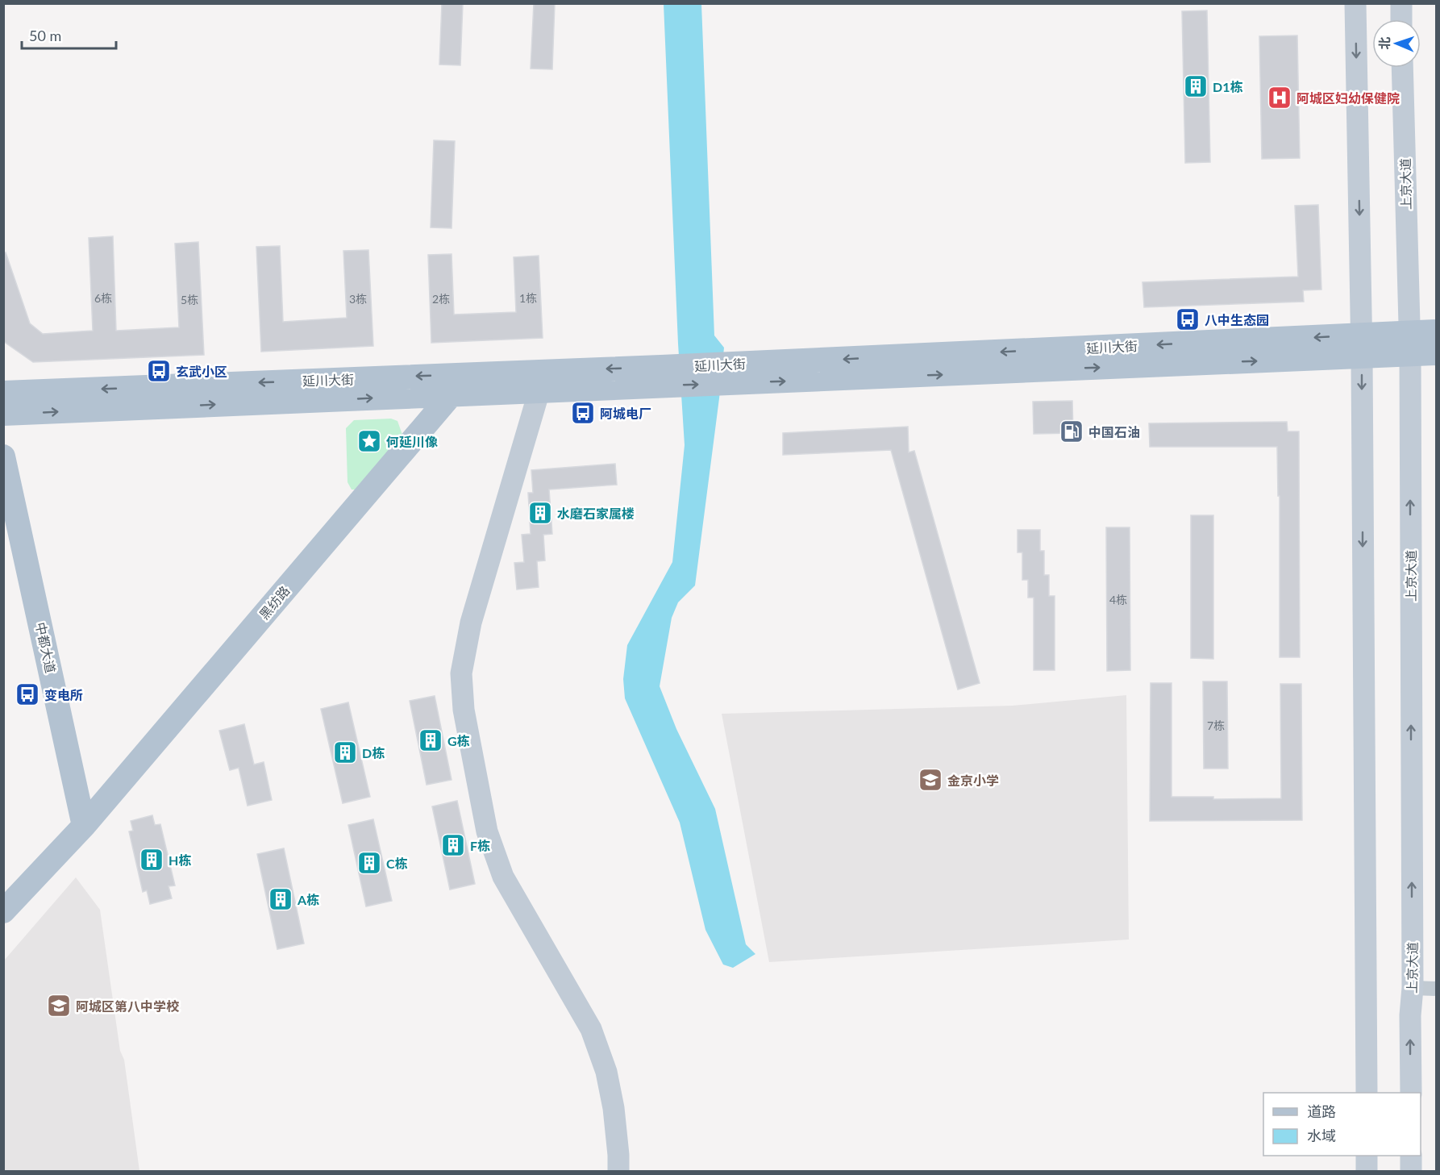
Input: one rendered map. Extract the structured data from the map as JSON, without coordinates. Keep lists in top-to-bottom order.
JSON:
{
  "streets": {
    "main road": [
      "上京大道",
      "延川大街",
      "黑纺路",
      "中都大道"
    ]
  },
  "crossings": [
    ["上京大道", "延川大街"],
    ["延川大街", "黑纺路"],
    ["黑纺路", "中都大道"]
  ],
  "places": {
    "building": [
      "D1栋",
      "水磨石家属楼",
      "G栋",
      "D栋",
      "F栋",
      "H栋",
      "C栋",
      "A栋"
    ],
    "hospital": ["阿城区妇幼保健院"],
    "bus stop": [
      "八中生态园",
      "玄武小区",
      "阿城电厂",
      "变电所"
    ],
    "fuel station": ["中国石油"],
    "place": ["何延川像"],
    "school or university": ["金京小学", "阿城区第八中学校"]
  },
  "house_numbers": [
    "6栋",
    "1栋",
    "3栋",
    "2栋",
    "5栋",
    "4栋",
    "7栋"
  ],
  "legend": ["道路", "水域"],
  "scale_bar": "50 m",
  "north": "left"
}
